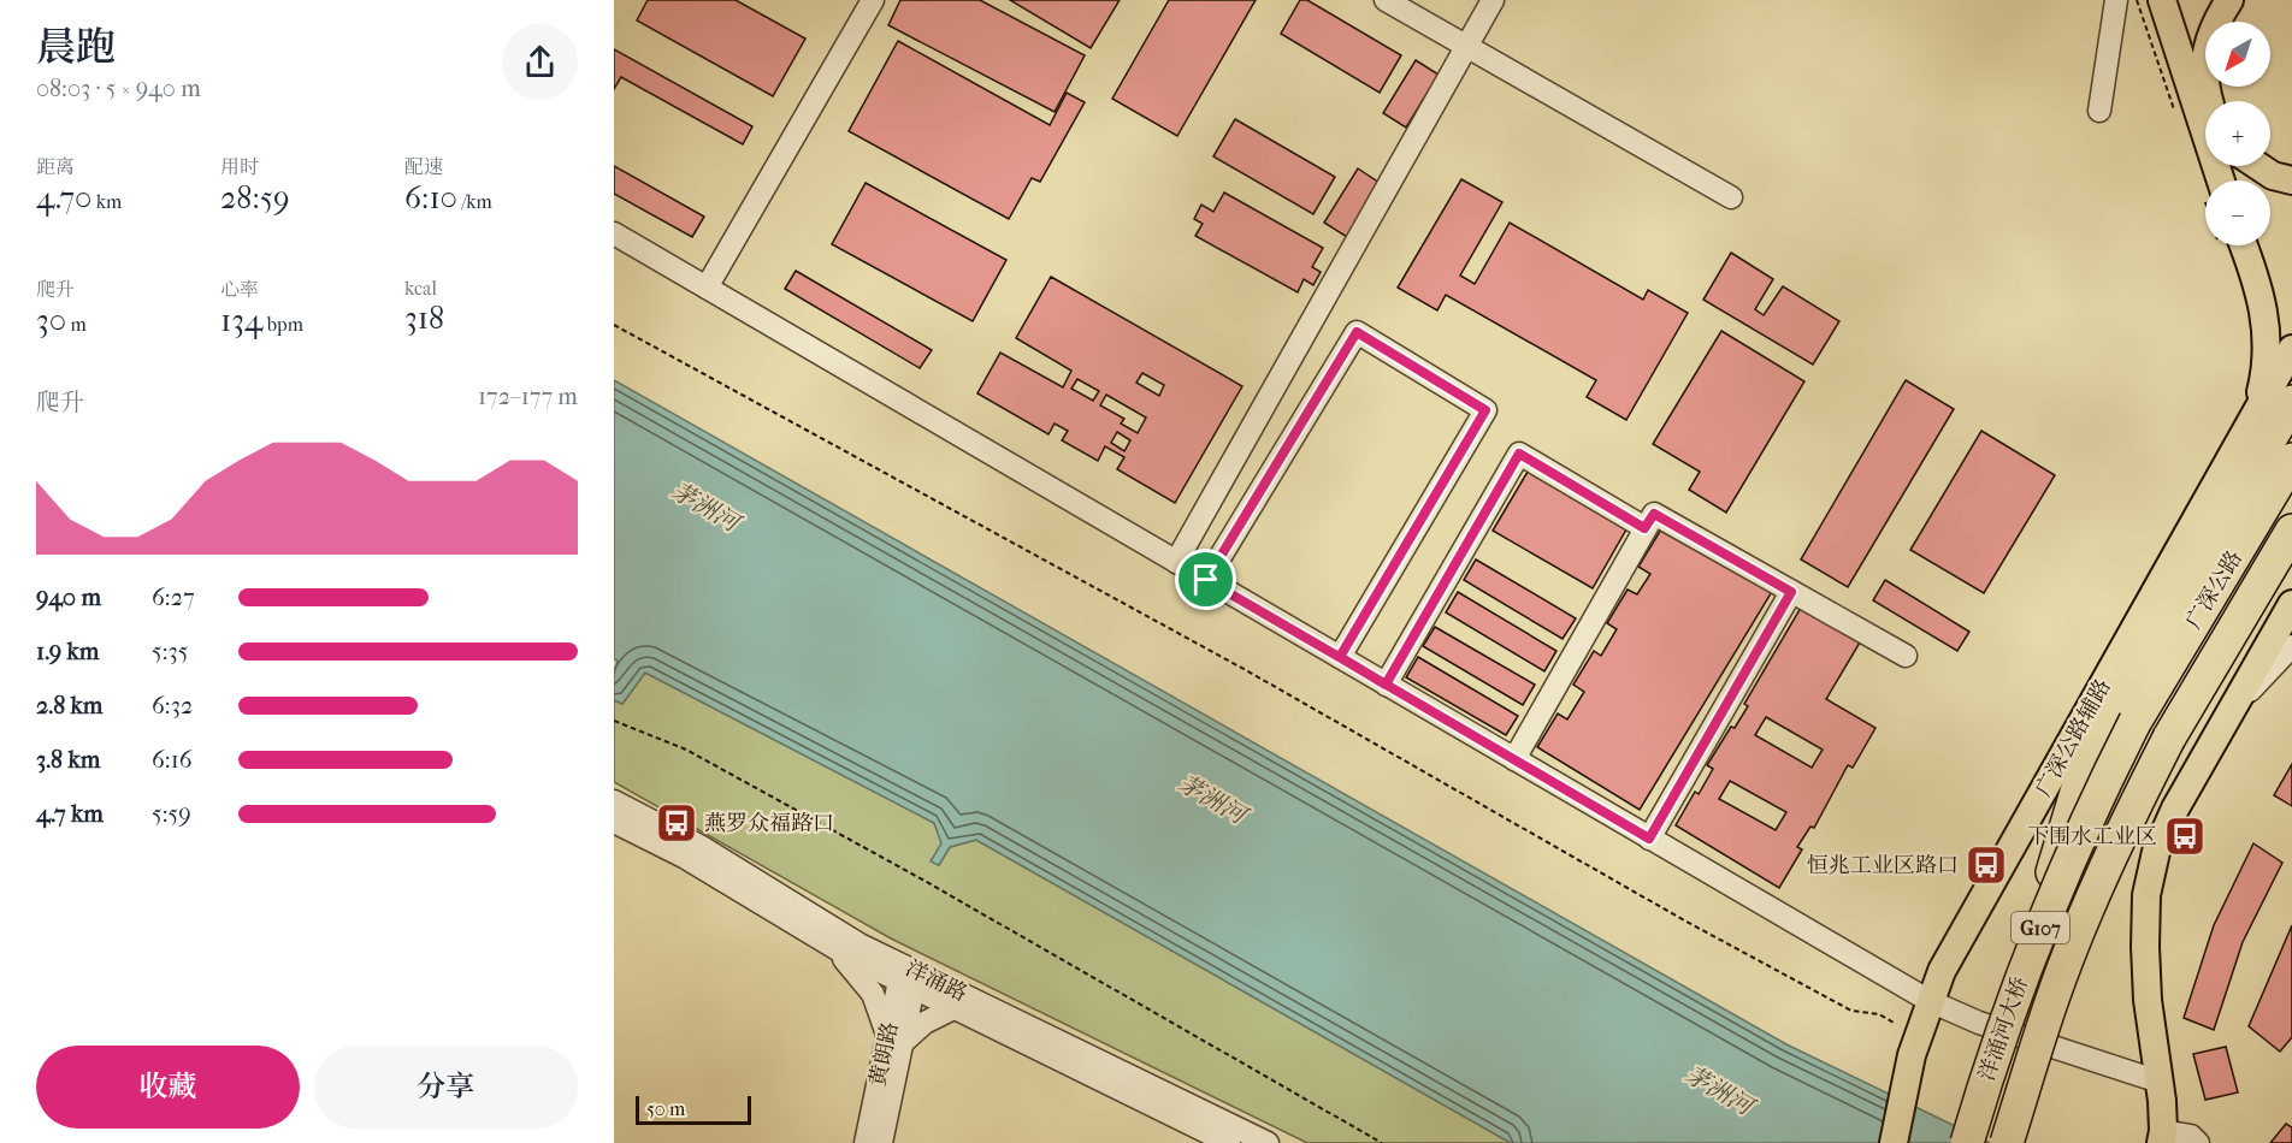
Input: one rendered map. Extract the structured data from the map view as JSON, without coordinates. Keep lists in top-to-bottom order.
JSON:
{
  "streets": {
    "highway": ["广深公路", "G107", "洋涌河大桥"],
    "main road": ["广深公路辅路"],
    "street": ["洋涌路", "黄朗路"]
  },
  "crossings": [
    ["广深公路", "洋涌河大桥"],
    ["洋涌路", "黄朗路"]
  ],
  "water": ["茅洲河"],
  "places": {
    "bus stop": ["燕罗众福路口", "下围水工业区", "恒兆工业区路口"]
  },
  "scale_bar": "50 m",
  "north": "bottom left",
  "page": {
    "heading": ["晨跑", "08:03 · 5 × 940 m"],
    "map_buttons": ["+", "−"],
    "stats": [
      ["距离", "4.70 km"],
      ["用时", "28:59"],
      ["配速", "6:10 /km"],
      ["爬升", "30 m"],
      ["心率", "134 bpm"],
      ["kcal", "318"]
    ],
    "chart": ["爬升", "172–177 m"],
    "list": [
      {
        "name": "940 m",
        "note": "6:27"
      },
      {
        "name": "1.9 km",
        "note": "5:35"
      },
      {
        "name": "2.8 km",
        "note": "6:32"
      },
      {
        "name": "3.8 km",
        "note": "6:16"
      },
      {
        "name": "4.7 km",
        "note": "5:59"
      }
    ],
    "buttons": ["收藏", "分享"],
    "scale": "50 m"
  }
}
